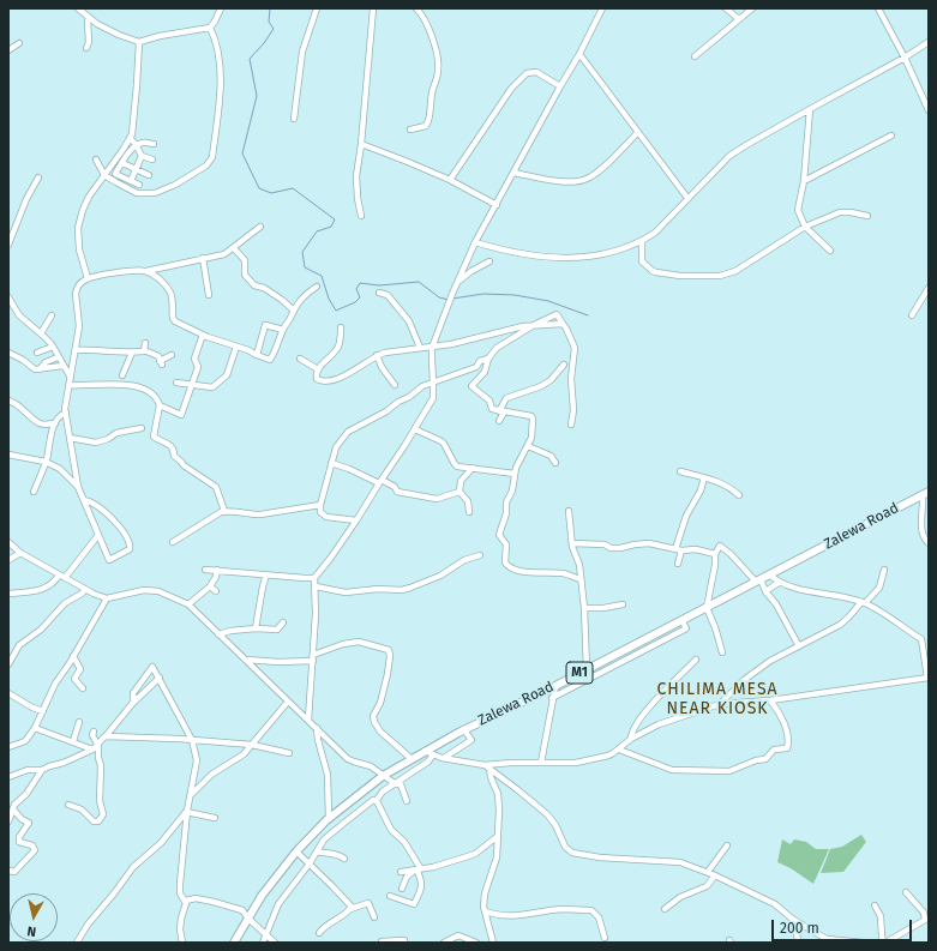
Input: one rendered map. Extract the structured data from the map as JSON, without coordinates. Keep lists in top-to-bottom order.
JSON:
{
  "streets": {
    "highway": ["Zalewa Road", "M1"]
  },
  "districts": ["CHILIMA MESA NEAR KIOSK"],
  "scale_bar": "200 m",
  "north": "bottom"
}
